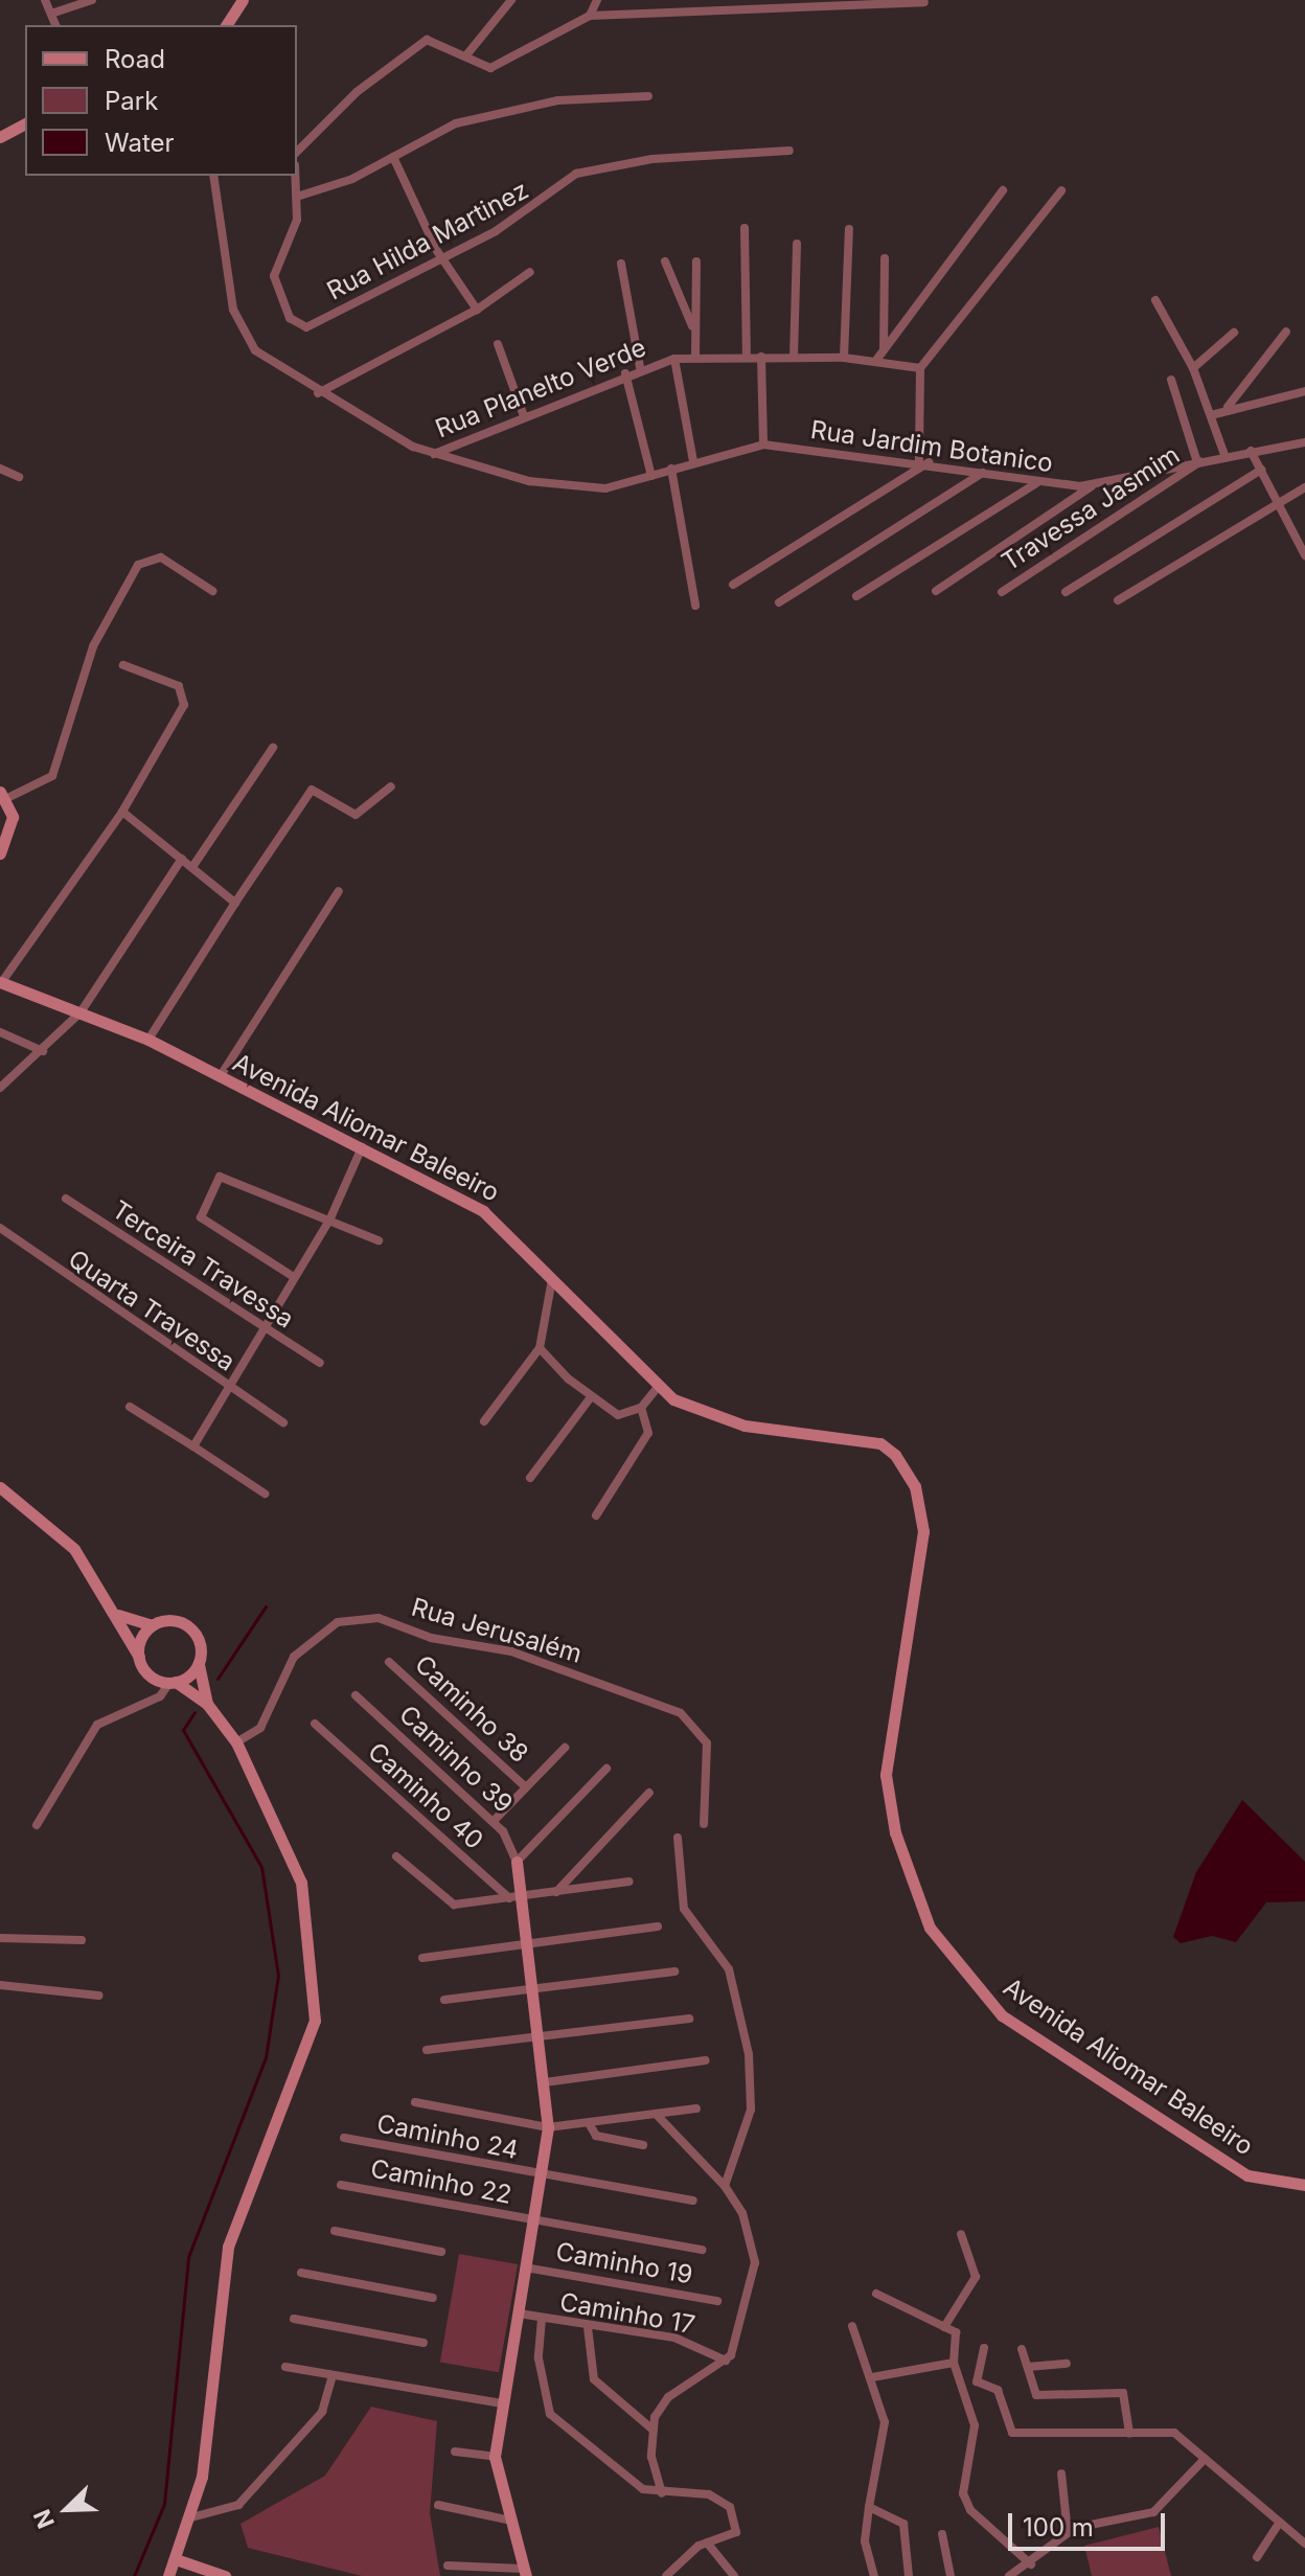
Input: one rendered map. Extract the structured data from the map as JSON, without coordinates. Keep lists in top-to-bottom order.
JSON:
{
  "streets": {
    "main road": ["Avenida Aliomar Baleeiro"],
    "street": [
      "Rua Hilda Martinez",
      "Rua Planelto Verde",
      "Rua Jardim Botanico",
      "Travessa Jasmim",
      "Terceira Travessa",
      "Quarta Travessa",
      "Rua Jerusalém",
      "Caminho 38",
      "Caminho 39",
      "Caminho 40",
      "Caminho 24",
      "Caminho 22",
      "Caminho 19",
      "Caminho 17"
    ]
  },
  "crossings": [
    ["Rua Planelto Verde", "Rua Jardim Botanico"],
    ["Rua Jardim Botanico", "Travessa Jasmim"]
  ],
  "legend": ["Road", "Park", "Water"],
  "scale_bar": "100 m",
  "north": "bottom left"
}
